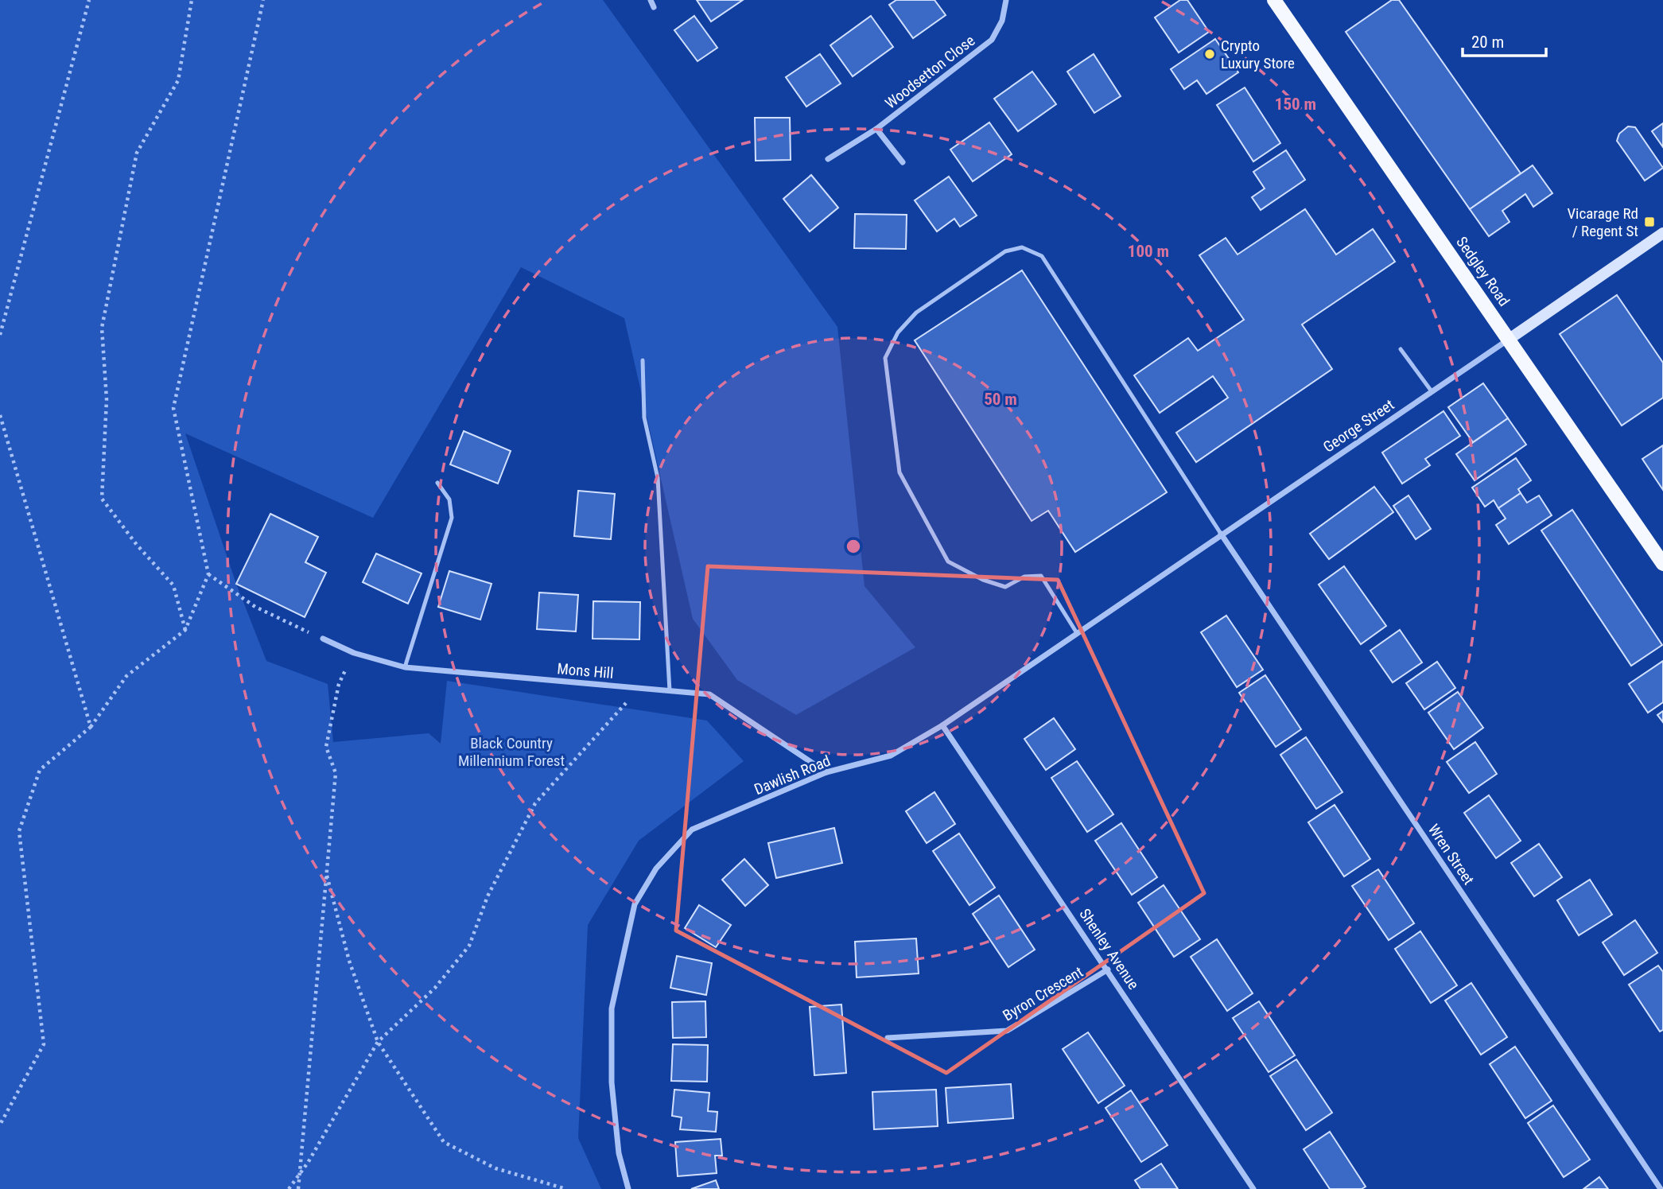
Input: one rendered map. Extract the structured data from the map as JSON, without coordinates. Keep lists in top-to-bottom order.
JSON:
{
  "streets": {
    "main road": ["Sedgley Road"],
    "street": [
      "Woodsetton Close",
      "George Street",
      "Mons Hill",
      "Dawlish Road",
      "Wren Street",
      "Shenley Avenue",
      "Byron Crescent"
    ]
  },
  "crossings": [
    ["Sedgley Road", "George Street"],
    ["George Street", "Dawlish Road"],
    ["George Street", "Wren Street"],
    ["Mons Hill", "Dawlish Road"],
    ["Dawlish Road", "Wren Street"],
    ["Dawlish Road", "Shenley Avenue"],
    ["Shenley Avenue", "Byron Crescent"]
  ],
  "parks": ["Black Country Millennium Forest"],
  "places": {
    "other": ["Crypto Luxury Store"],
    "transit": ["Vicarage Rd / Regent St"]
  },
  "scale_bar": "20 m",
  "rings": ["150 m", "100 m", "50 m"]
}
